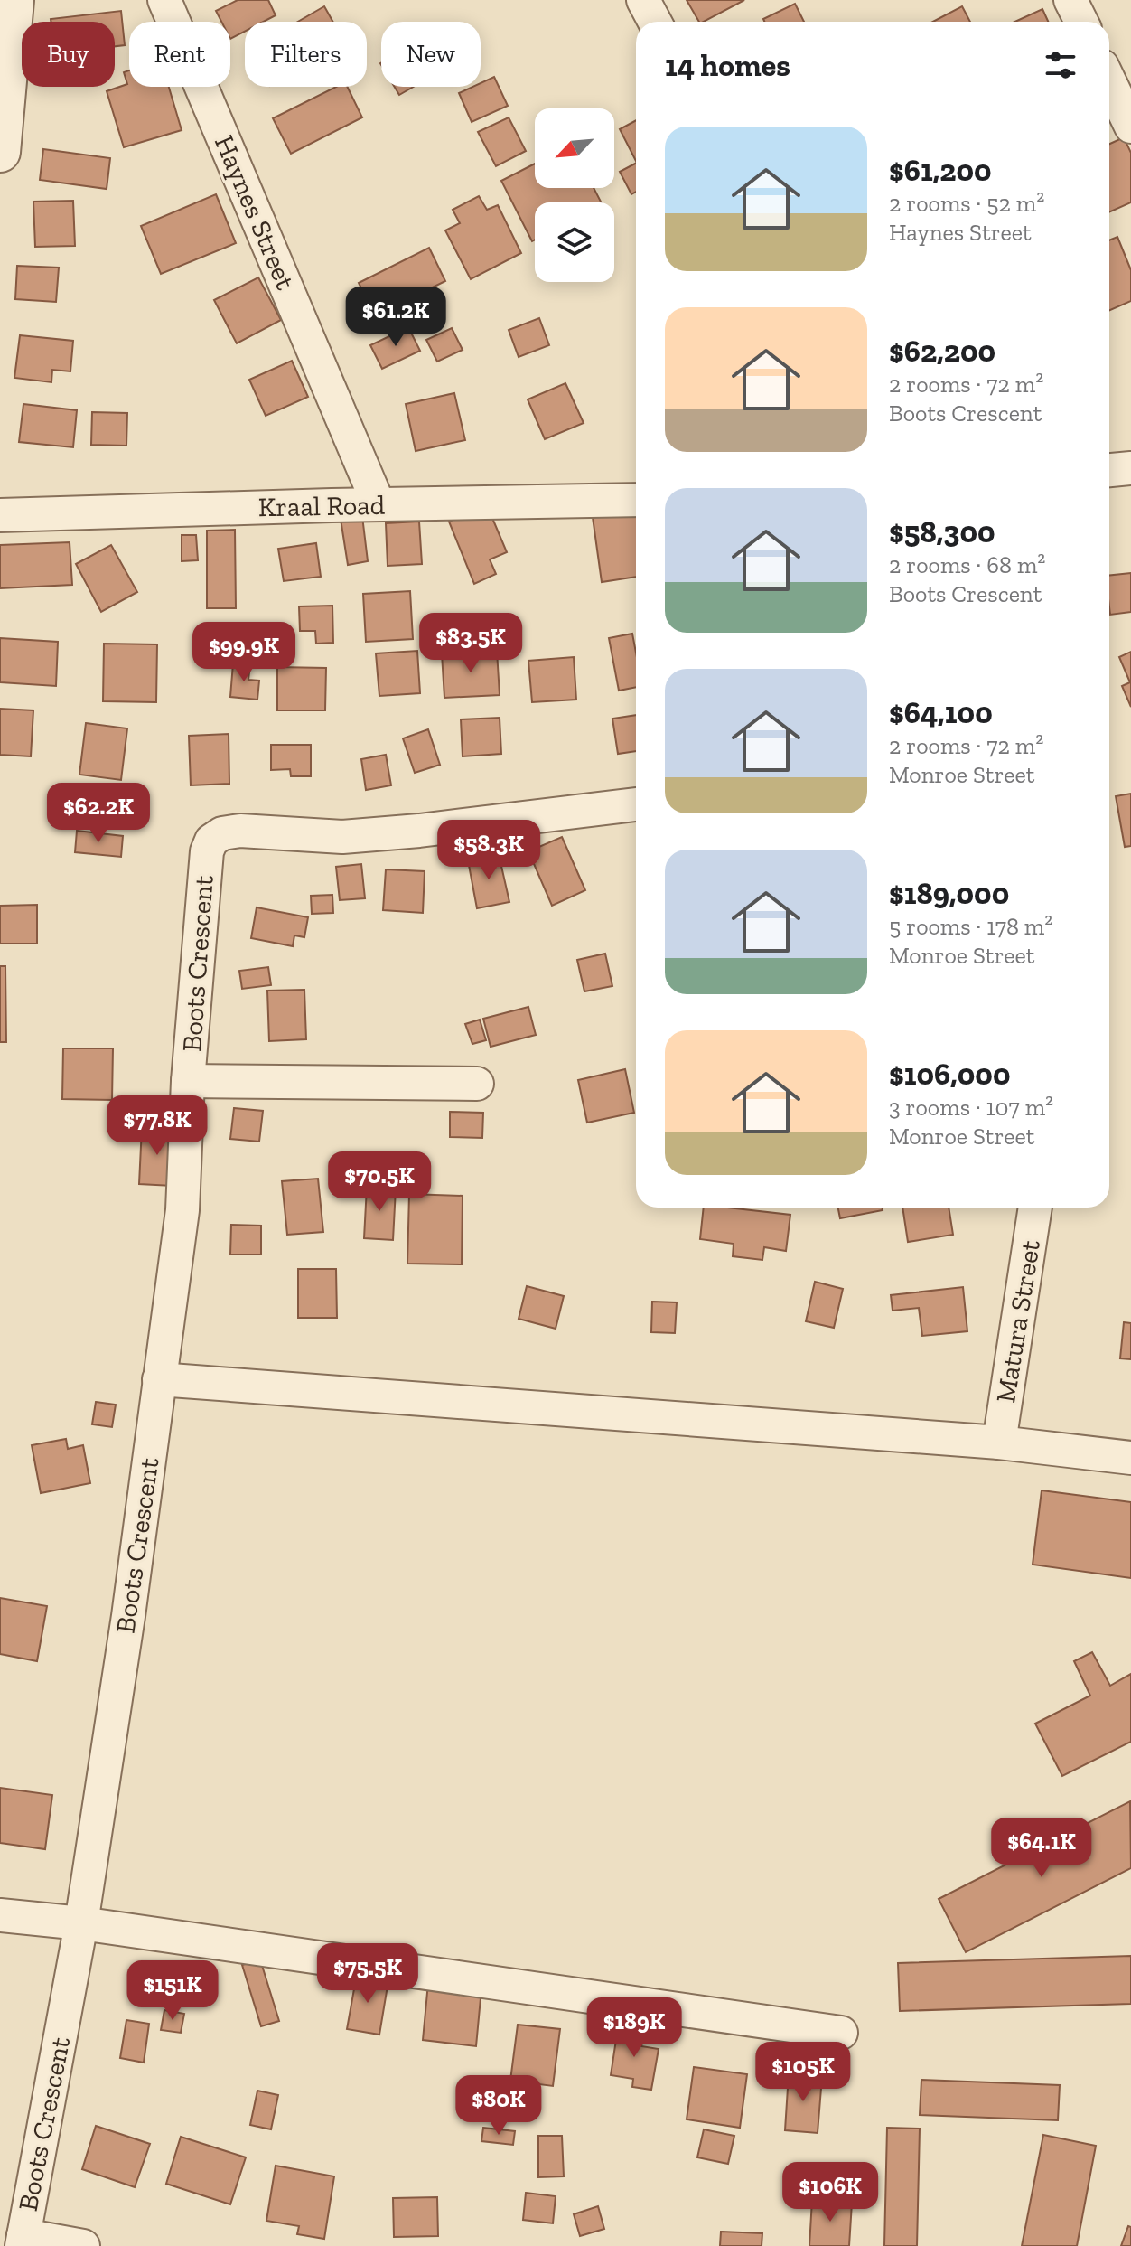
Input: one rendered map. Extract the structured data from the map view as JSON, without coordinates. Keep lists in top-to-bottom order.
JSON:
{
  "streets": {
    "street": [
      "Haynes Street",
      "Kraal Road",
      "Boots Crescent",
      "Matura Street"
    ]
  },
  "crossings": [
    ["Haynes Street", "Kraal Road"]
  ],
  "north": "bottom left",
  "page": {
    "chip": [
      "Buy",
      "Rent",
      "Filters",
      "New"
    ],
    "heading": "14 homes",
    "list": [
      {
        "name": "$61,200",
        "note": "2 rooms · 52 m² · Haynes Street"
      },
      {
        "name": "$62,200",
        "note": "2 rooms · 72 m² · Boots Crescent"
      },
      {
        "name": "$58,300",
        "note": "2 rooms · 68 m² · Boots Crescent"
      },
      {
        "name": "$64,100",
        "note": "2 rooms · 72 m² · Monroe Street"
      },
      {
        "name": "$189,000",
        "note": "5 rooms · 178 m² · Monroe Street"
      },
      {
        "name": "$106,000",
        "note": "3 rooms · 107 m² · Monroe Street"
      }
    ],
    "price": [
      "$61.2K",
      "$83.5K",
      "$99.9K",
      "$62.2K",
      "$58.3K",
      "$77.8K",
      "$70.5K",
      "$64.1K",
      "$75.5K",
      "$151K",
      "$189K",
      "$105K",
      "$80K",
      "$106K"
    ]
  }
}
